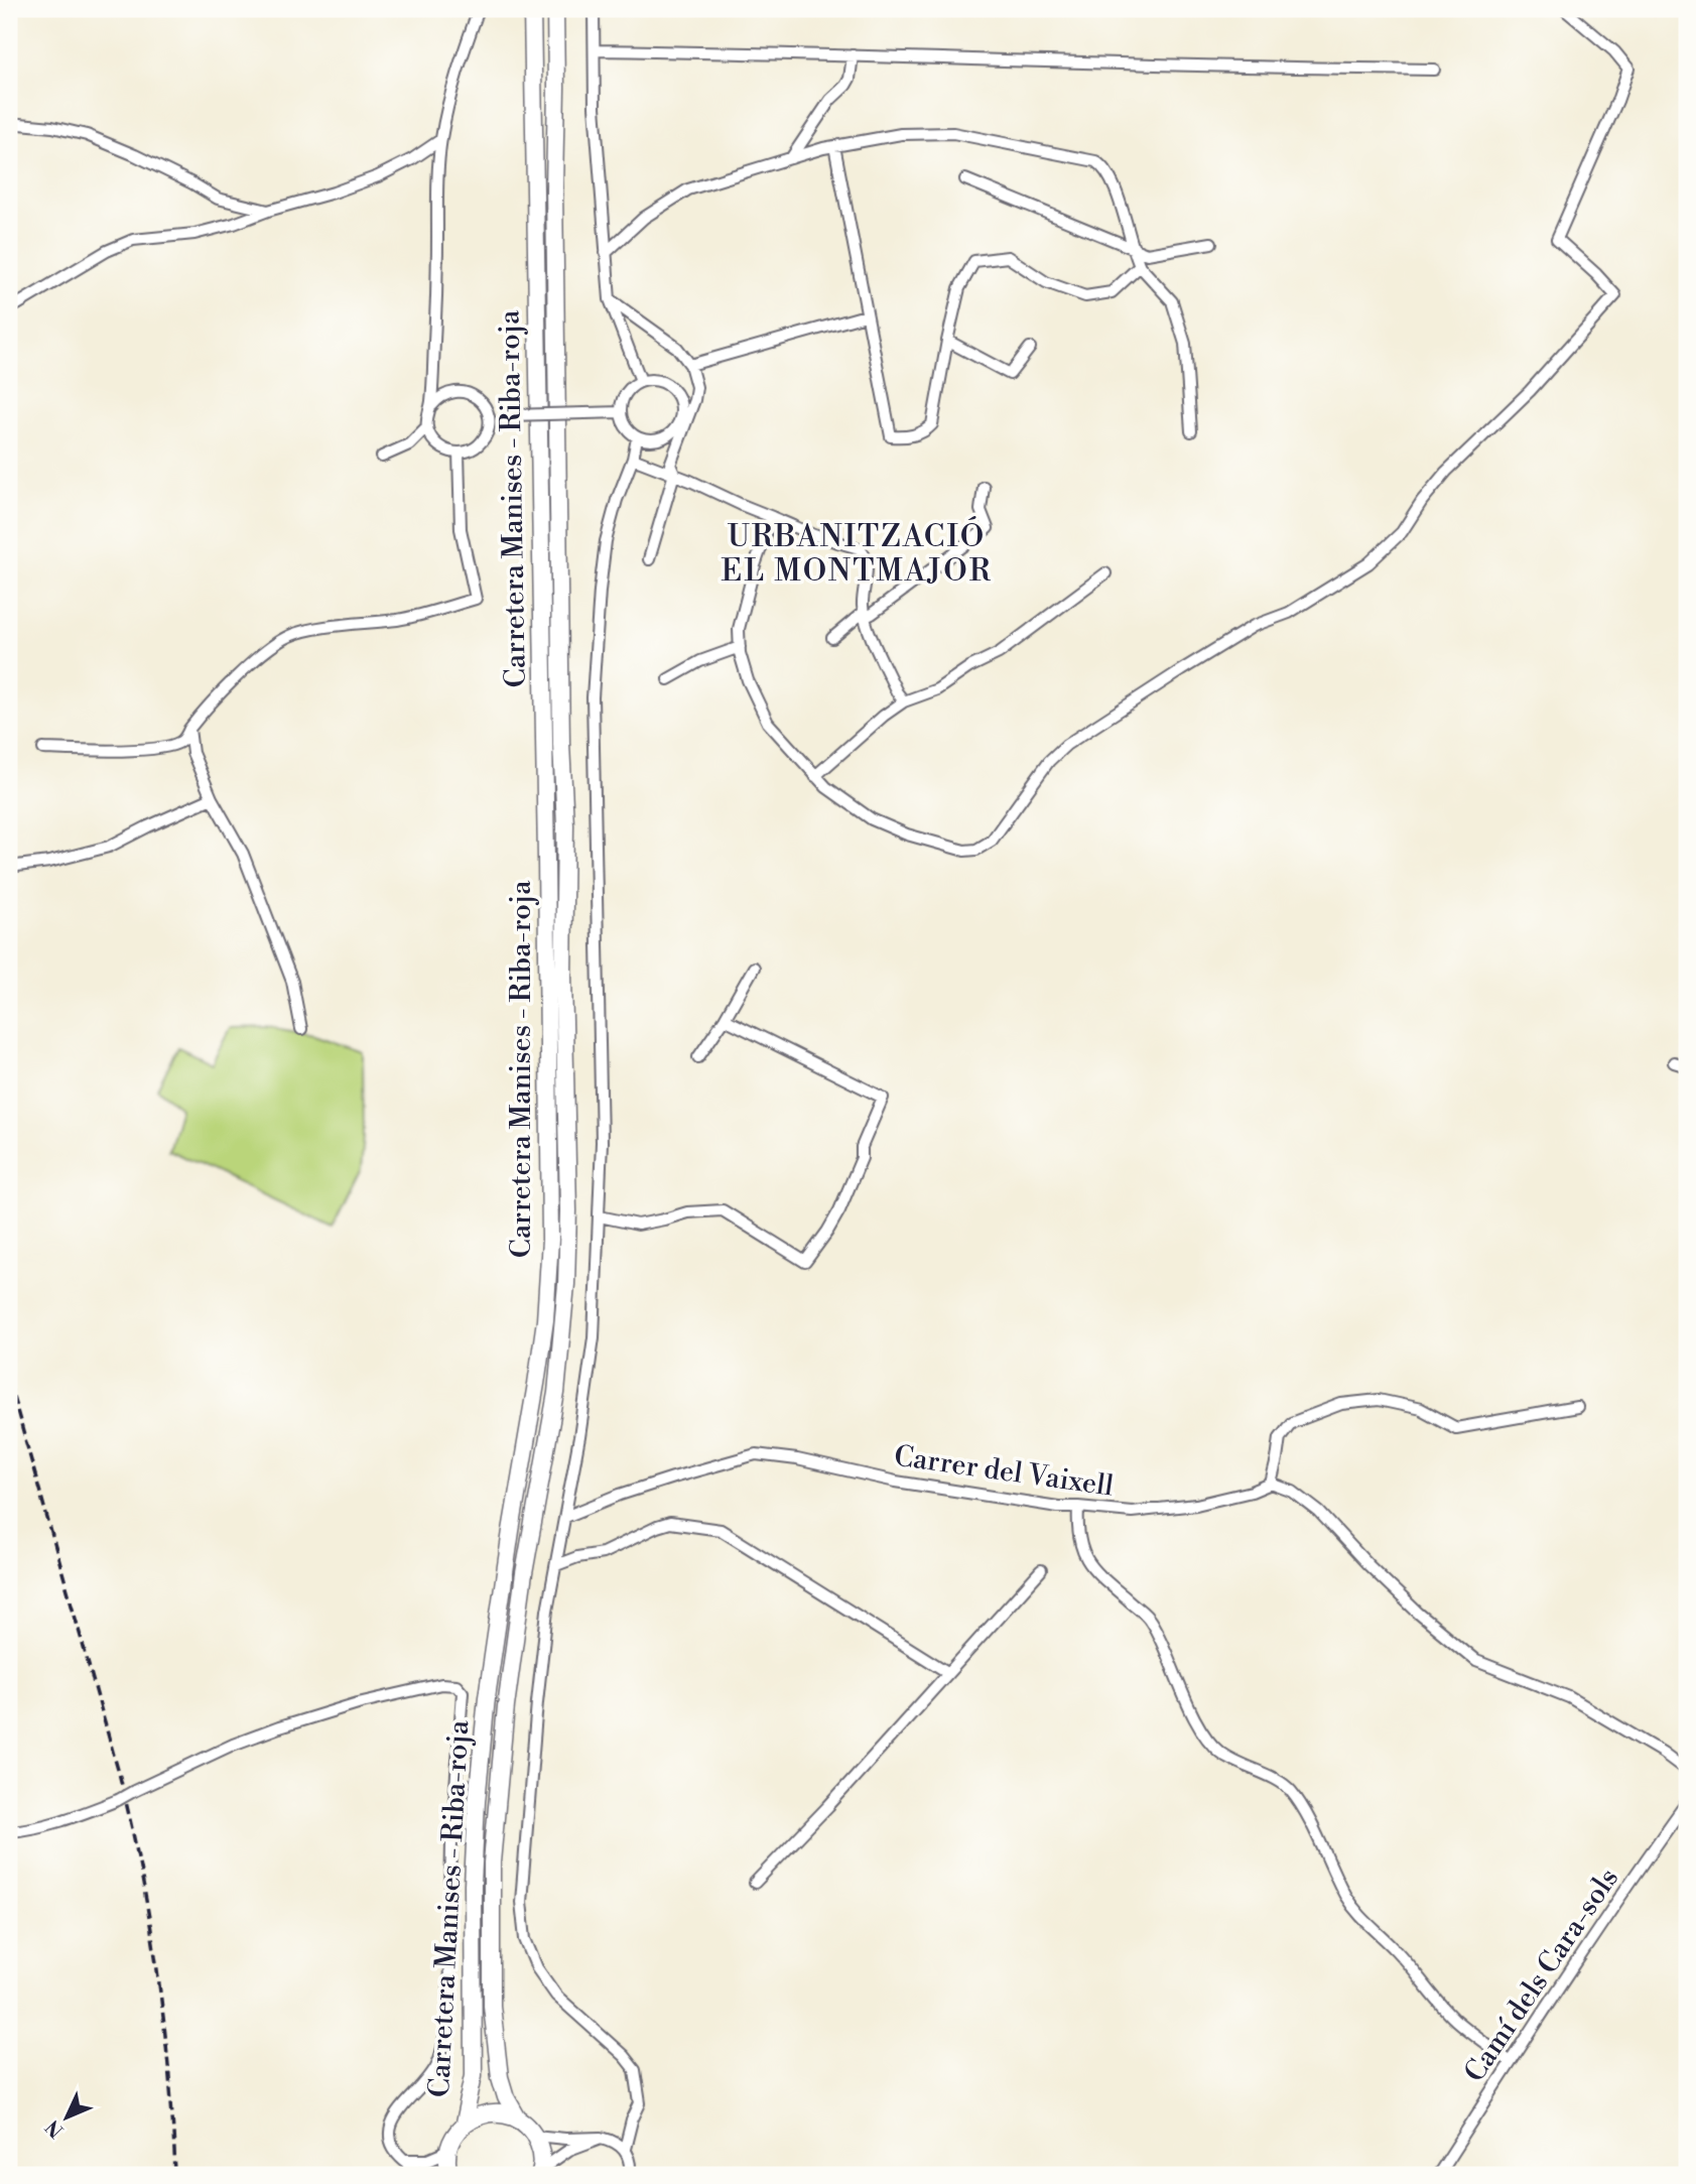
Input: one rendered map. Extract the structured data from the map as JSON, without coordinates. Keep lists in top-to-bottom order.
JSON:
{
  "streets": {
    "main road": ["Carretera Manises - Riba-roja"],
    "street": ["Carrer del Vaixell", "Camí dels Cara-sols"]
  },
  "districts": ["URBANITZACIÓ EL MONTMAJOR"],
  "north": "bottom left"
}
